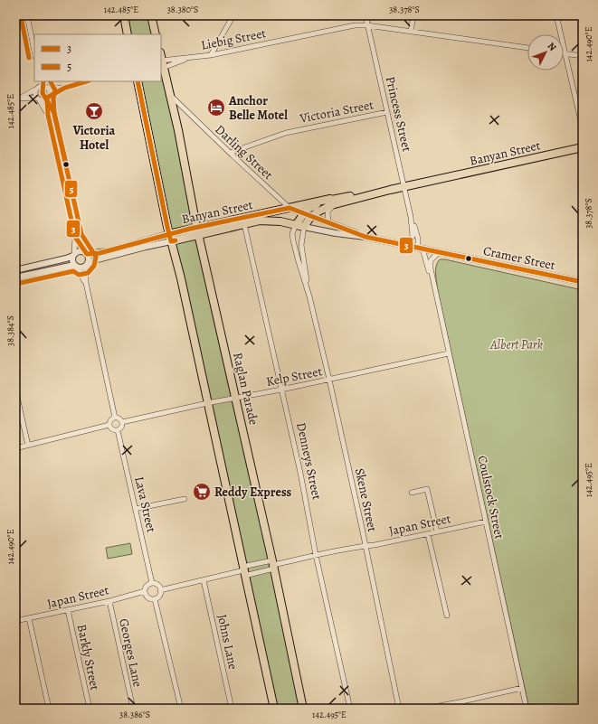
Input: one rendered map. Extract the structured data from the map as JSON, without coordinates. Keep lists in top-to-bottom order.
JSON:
{
  "streets": {
    "main road": ["Banyan Street", "Raglan Parade"],
    "street": [
      "Liebig Street",
      "Victoria Street",
      "Princess Street",
      "Darling Street",
      "Cramer Street",
      "Kelp Street",
      "Denneys Street",
      "Coulstock Street",
      "Skene Street",
      "Lava Street",
      "Japan Street",
      "Johns Lane",
      "Georges Lane",
      "Barkly Street"
    ]
  },
  "crossings": [
    ["Liebig Street", "Princess Street"],
    ["Liebig Street", "Raglan Parade"],
    ["Victoria Street", "Princess Street"],
    ["Victoria Street", "Darling Street"],
    ["Princess Street", "Banyan Street"],
    ["Princess Street", "Cramer Street"],
    ["Princess Street", "Coulstock Street"],
    ["Darling Street", "Banyan Street"],
    ["Darling Street", "Raglan Parade"],
    ["Banyan Street", "Cramer Street"],
    ["Banyan Street", "Raglan Parade"],
    ["Banyan Street", "Denneys Street"],
    ["Banyan Street", "Skene Street"],
    ["Cramer Street", "Coulstock Street"],
    ["Cramer Street", "Skene Street"],
    ["Kelp Street", "Raglan Parade"],
    ["Kelp Street", "Denneys Street"],
    ["Kelp Street", "Coulstock Street"],
    ["Kelp Street", "Skene Street"],
    ["Kelp Street", "Lava Street"],
    ["Raglan Parade", "Japan Street"],
    ["Denneys Street", "Japan Street"],
    ["Coulstock Street", "Japan Street"],
    ["Skene Street", "Japan Street"],
    ["Lava Street", "Japan Street"],
    ["Japan Street", "Johns Lane"],
    ["Japan Street", "Georges Lane"],
    ["Japan Street", "Barkly Street"]
  ],
  "parks": ["Albert Park"],
  "places": {
    "hotel": ["Anchor Belle Motel"],
    "bar": ["Victoria Hotel"],
    "supermarket": ["Reddy Express"]
  },
  "lines": ["transit line 5", "transit line 3"],
  "legend": ["3", "5"],
  "north": "top right",
  "coordinates": [
    "142.485°E",
    "38.380°S",
    "38.378°S",
    "142.490°E",
    "38.384°S",
    "142.495°E",
    "38.386°S"
  ]
}
